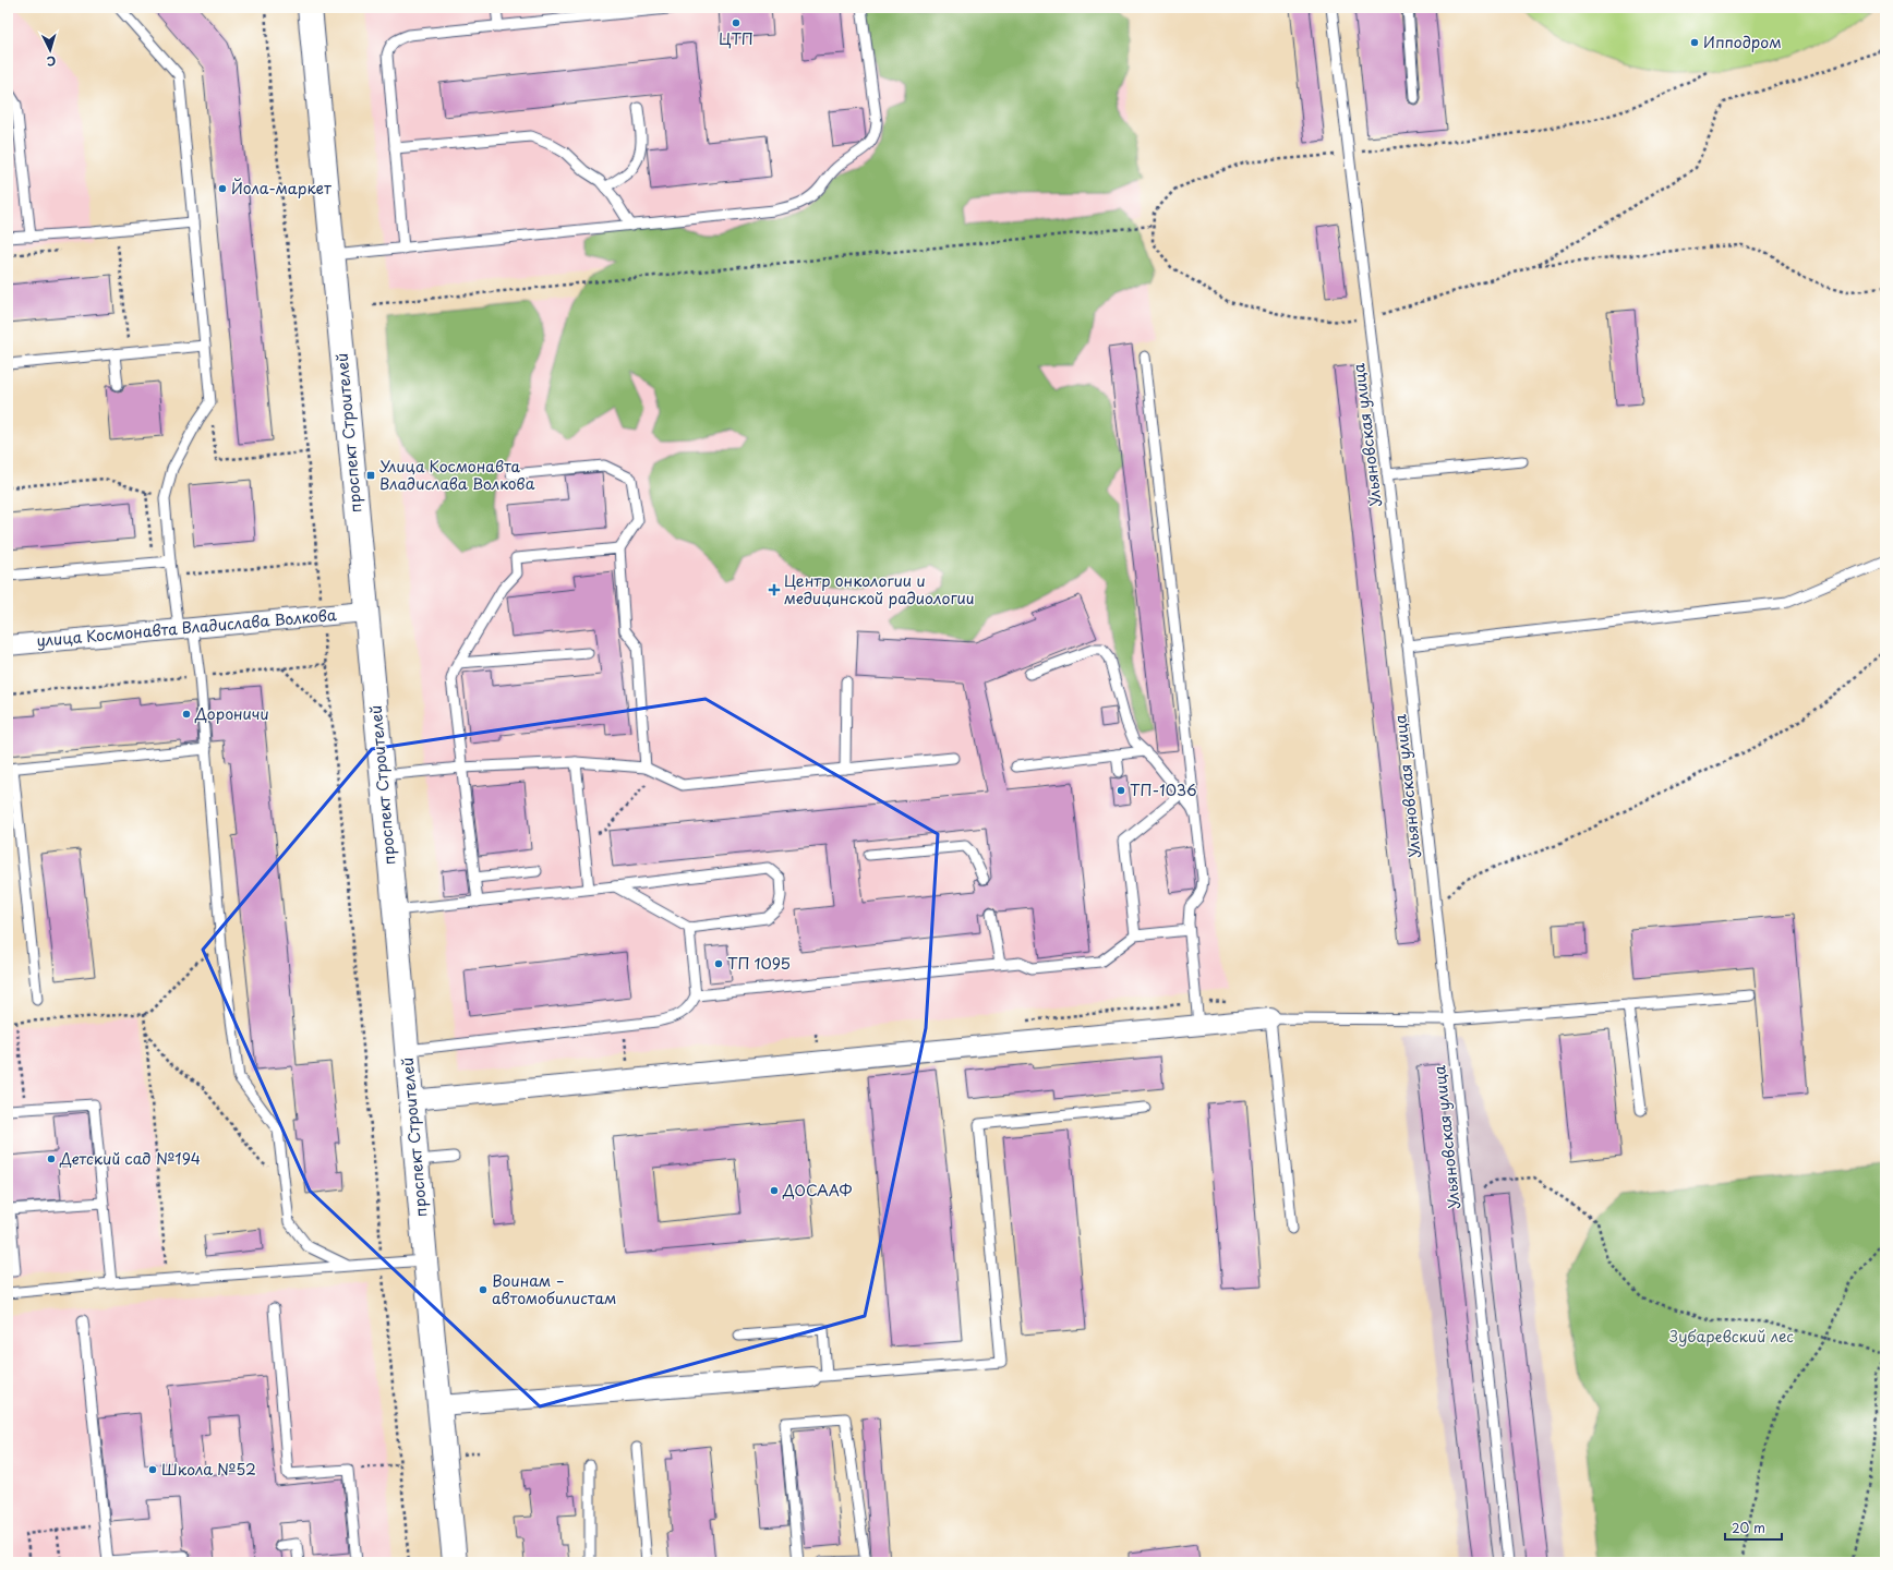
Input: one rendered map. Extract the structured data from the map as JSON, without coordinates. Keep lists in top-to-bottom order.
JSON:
{
  "streets": {
    "main road": ["проспект Строителей"],
    "street": ["улица Космонавта Владислава Волкова"],
    "lane": ["Ульяновская улица"]
  },
  "crossings": [
    ["проспект Строителей", "улица Космонавта Владислава Волкова"]
  ],
  "parks": ["Зубаревский лес"],
  "places": {
    "other": [
      "ЦТП",
      "Ипподром",
      "Йола-маркет",
      "Дороничи",
      "ТП-1036",
      "ТП 1095",
      "Детский сад №194",
      "ДОСААФ",
      "Воинам – автомобилистам",
      "Школа №52"
    ],
    "transit": ["Улица Космонавта Владислава Волкова"],
    "health": ["Центр онкологии и медицинской радиологии"]
  },
  "scale_bar": "20 m",
  "north": "bottom"
}
